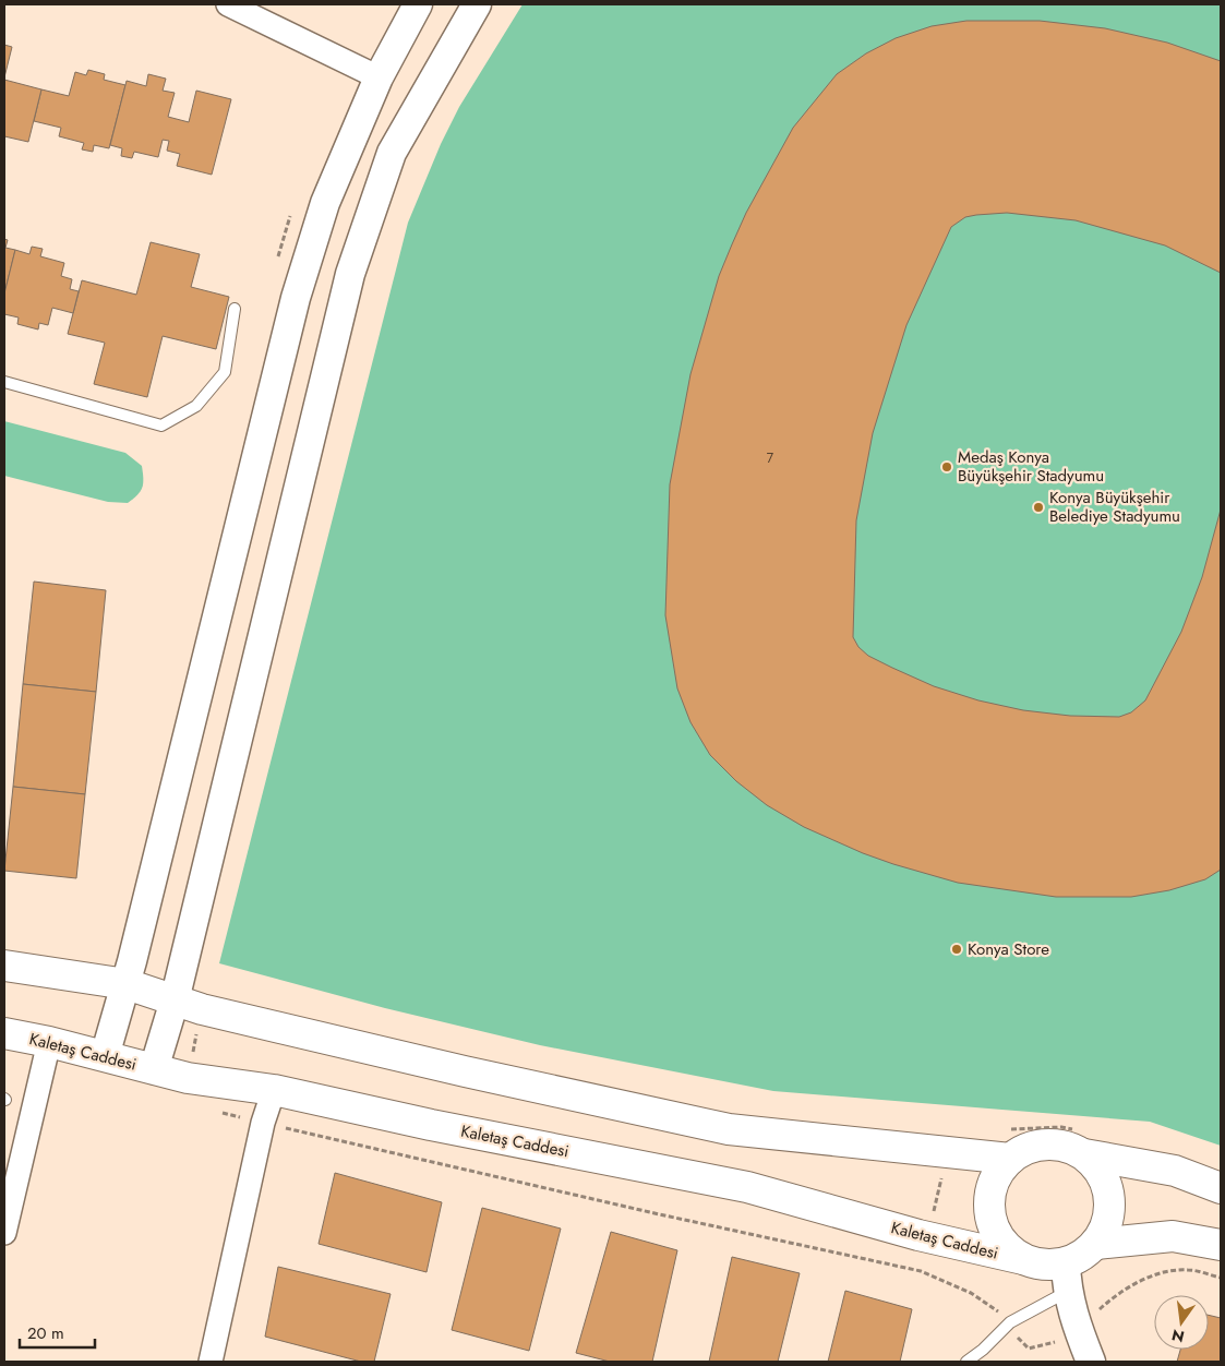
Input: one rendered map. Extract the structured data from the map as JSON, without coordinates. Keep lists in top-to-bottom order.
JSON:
{
  "streets": {
    "main road": ["Kaletaş Caddesi"]
  },
  "places": ["Medaş Konya Büyükşehir Stadyumu", "Konya Büyükşehir Belediye Stadyumu", "Konya Store"],
  "house_numbers": ["7"],
  "scale_bar": "20 m",
  "north": "bottom"
}
